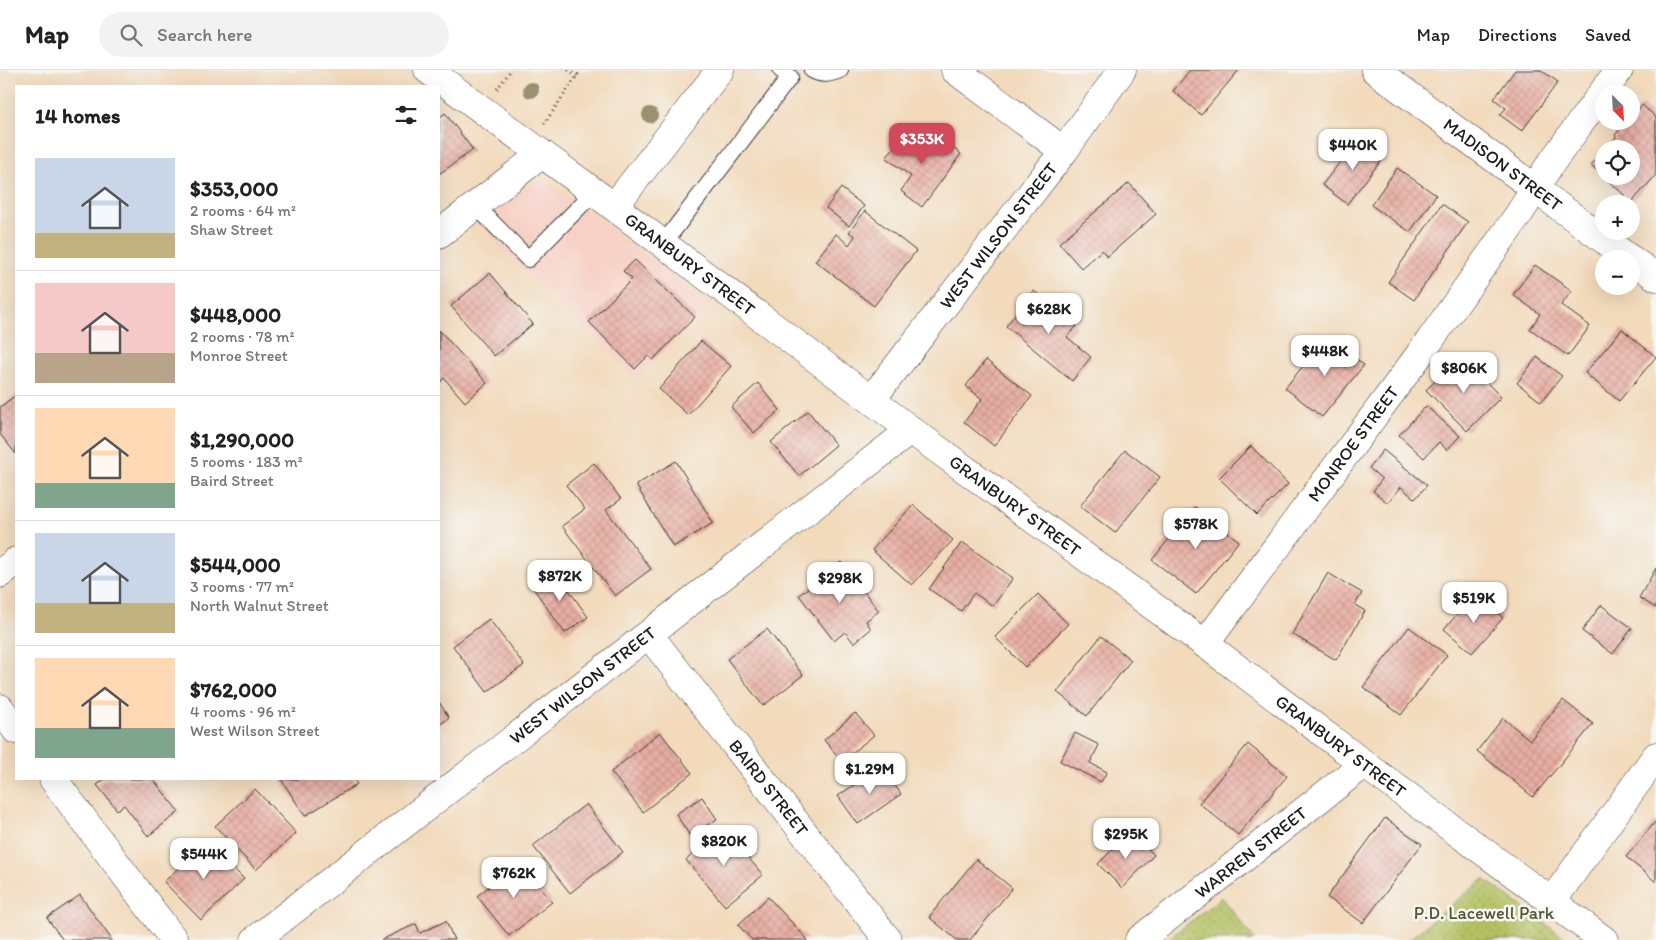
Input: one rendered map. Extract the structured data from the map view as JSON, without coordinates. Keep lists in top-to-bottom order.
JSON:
{
  "streets": {
    "street": [
      "MADISON STREET",
      "WEST WILSON STREET",
      "GRANBURY STREET",
      "MONROE STREET",
      "BAIRD STREET",
      "WARREN STREET"
    ]
  },
  "crossings": [
    ["MADISON STREET", "MONROE STREET"],
    ["WEST WILSON STREET", "GRANBURY STREET"],
    ["WEST WILSON STREET", "BAIRD STREET"],
    ["GRANBURY STREET", "MONROE STREET"],
    ["GRANBURY STREET", "WARREN STREET"]
  ],
  "parks": ["P.D. Lacewell Park"],
  "north": "bottom right",
  "page": {
    "header": "Map",
    "search": "Search here",
    "nav": ["Map", "Directions", "Saved"],
    "map_buttons": ["+", "−"],
    "heading": "14 homes",
    "price": [
      "$353K",
      "$440K",
      "$628K",
      "$448K",
      "$806K",
      "$578K",
      "$872K",
      "$298K",
      "$519K",
      "$1.29M",
      "$295K",
      "$820K",
      "$544K",
      "$762K"
    ],
    "list": [
      {
        "name": "$353,000",
        "note": "2 rooms · 64 m² · Shaw Street"
      },
      {
        "name": "$448,000",
        "note": "2 rooms · 78 m² · Monroe Street"
      },
      {
        "name": "$1,290,000",
        "note": "5 rooms · 183 m² · Baird Street"
      },
      {
        "name": "$544,000",
        "note": "3 rooms · 77 m² · North Walnut Street"
      },
      {
        "name": "$762,000",
        "note": "4 rooms · 96 m² · West Wilson Street"
      }
    ]
  }
}
